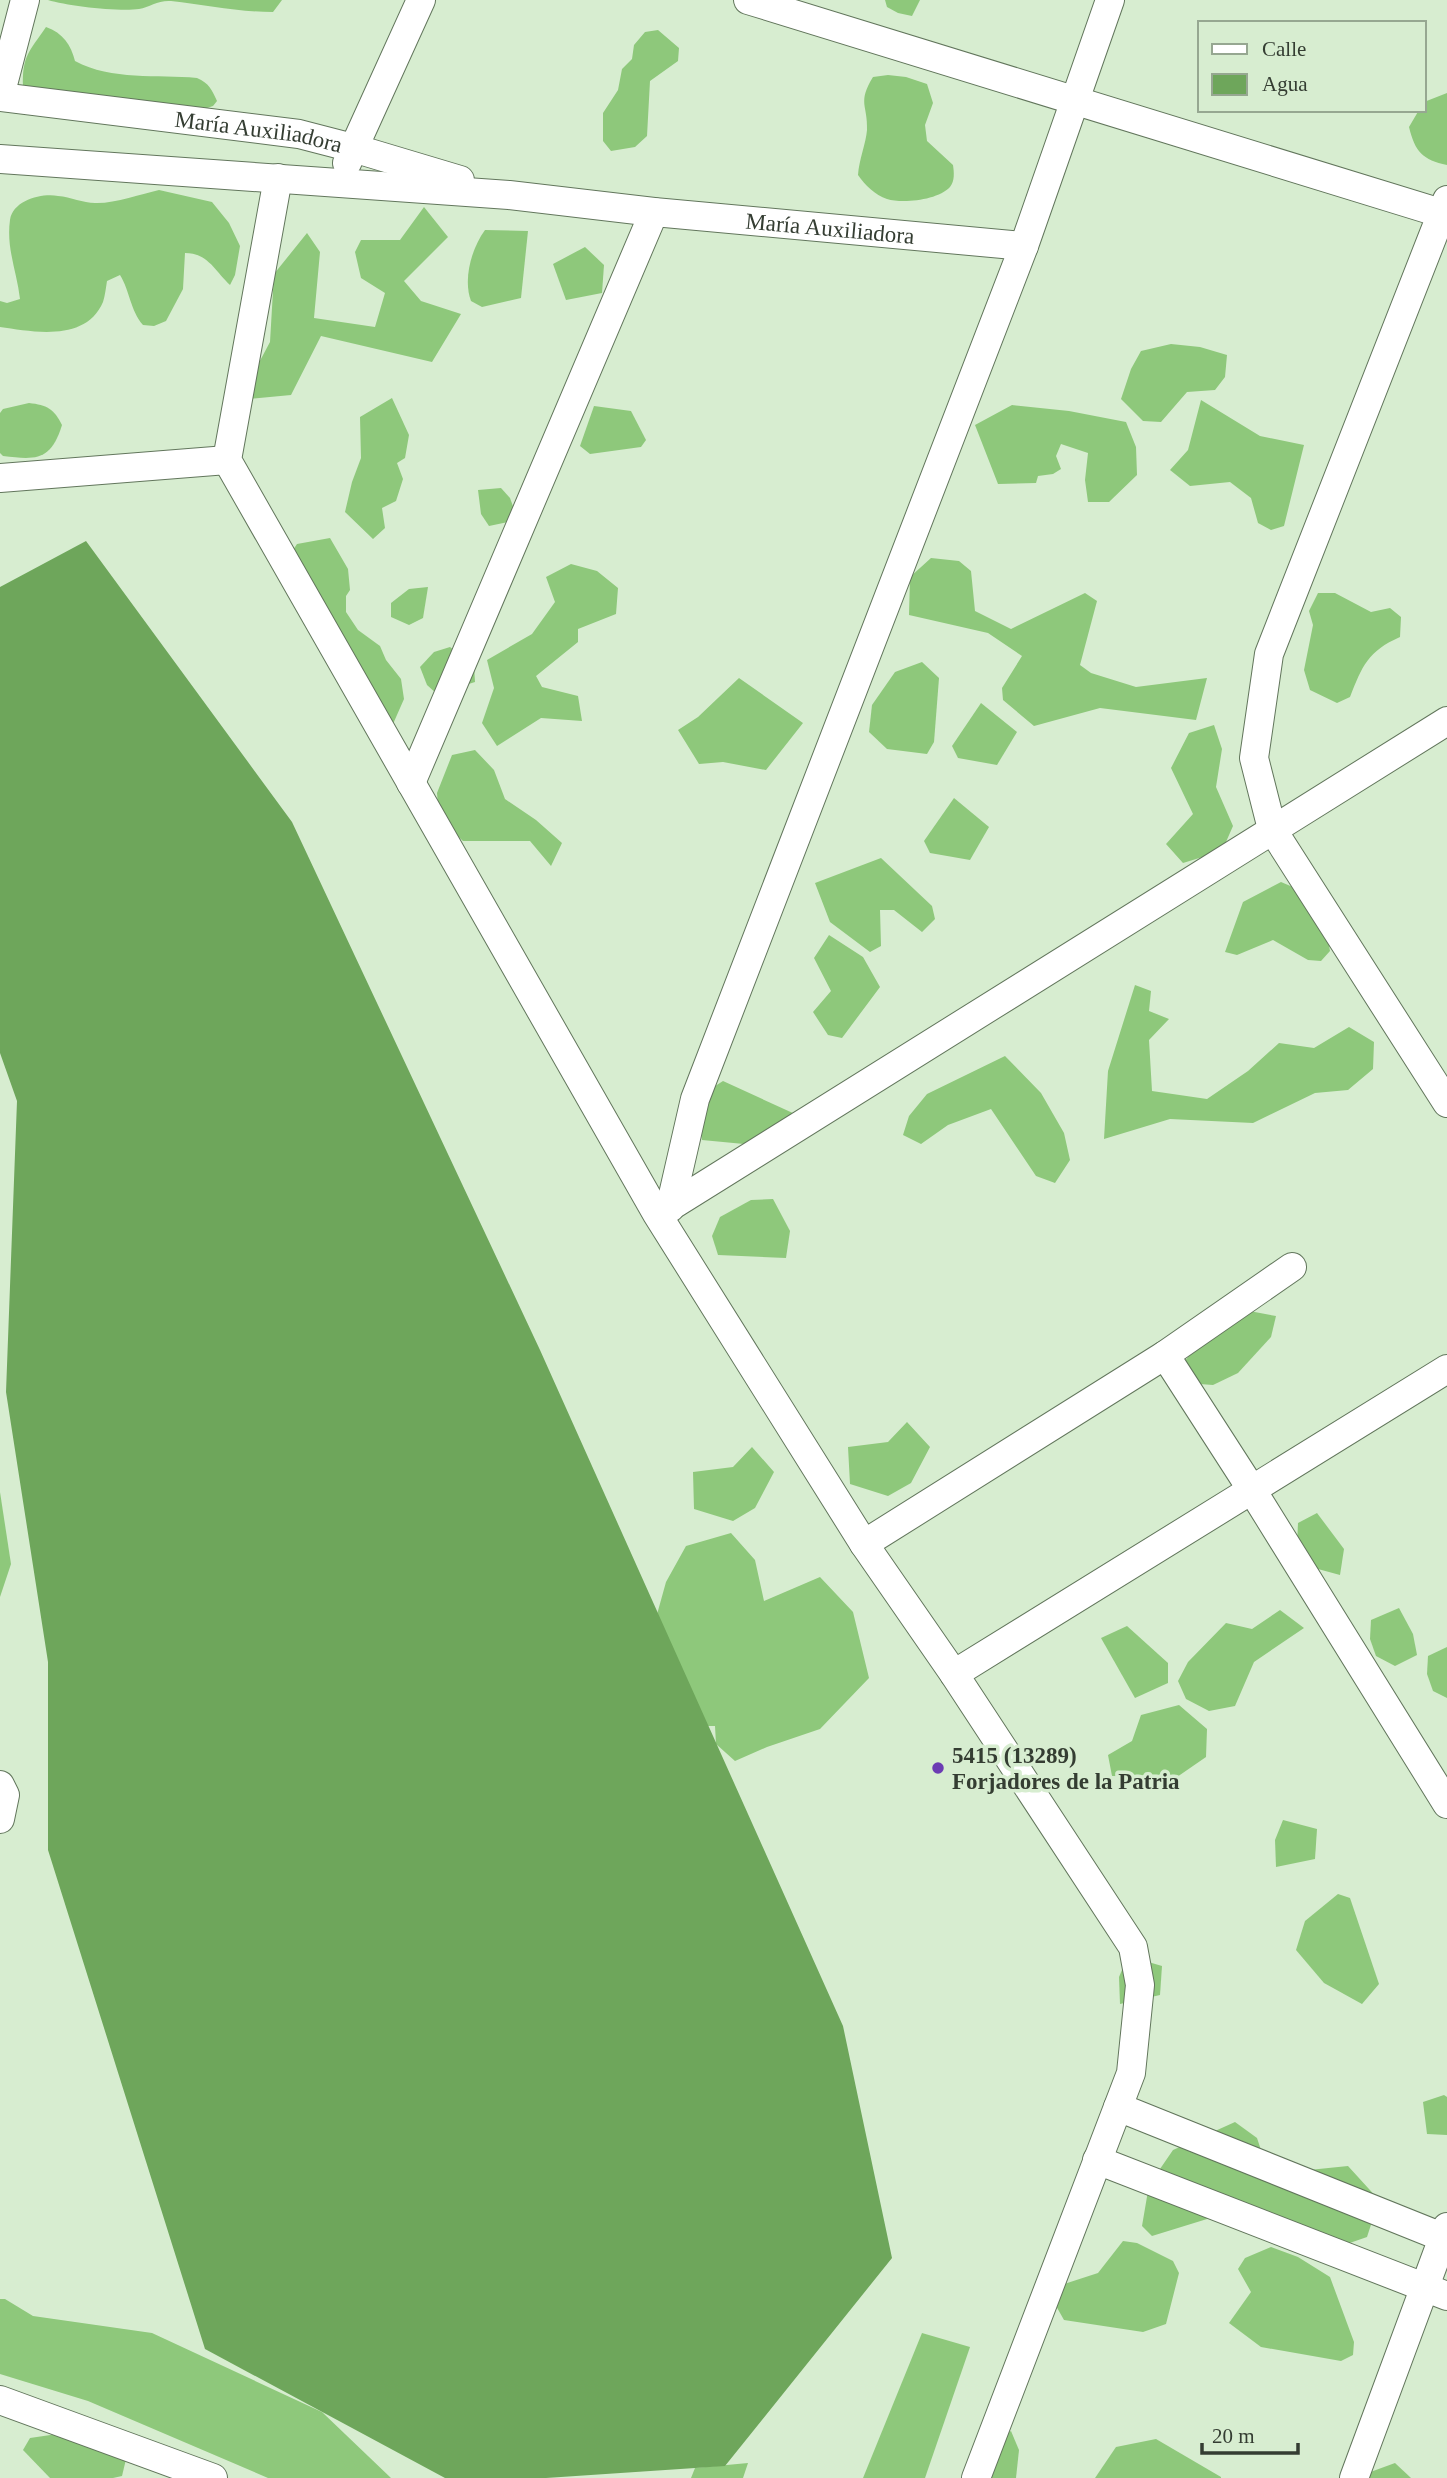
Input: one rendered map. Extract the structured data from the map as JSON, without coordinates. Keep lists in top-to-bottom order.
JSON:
{
  "streets": {
    "street": ["María Auxiliadora"]
  },
  "places": ["5415 (13289) Forjadores de la Patria"],
  "legend": ["Calle", "Agua"],
  "scale_bar": "20 m"
}
